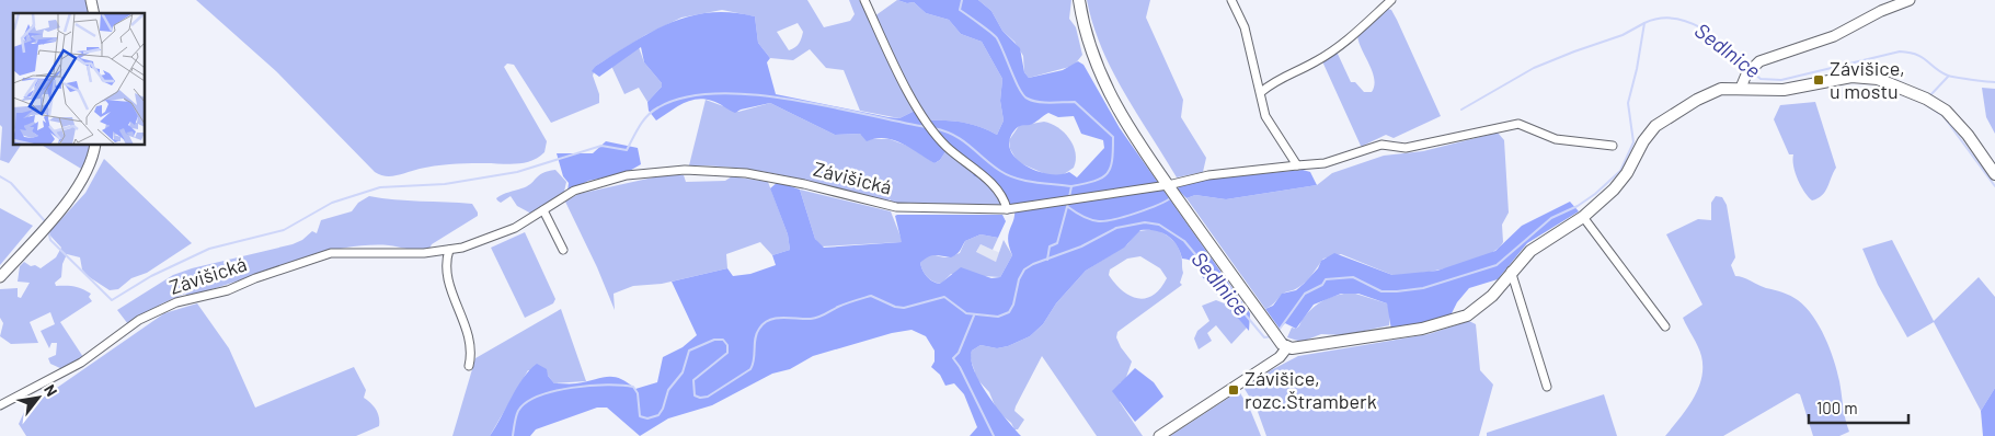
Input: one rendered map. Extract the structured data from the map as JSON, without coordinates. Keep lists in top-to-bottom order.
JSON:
{
  "streets": {
    "street": ["Závišická"]
  },
  "water": ["Sedlnice"],
  "places": {
    "transit": ["Závišice, u mostu", "Závišice, rozc.Štramberk"]
  },
  "scale_bar": "100 m",
  "north": "top right"
}
